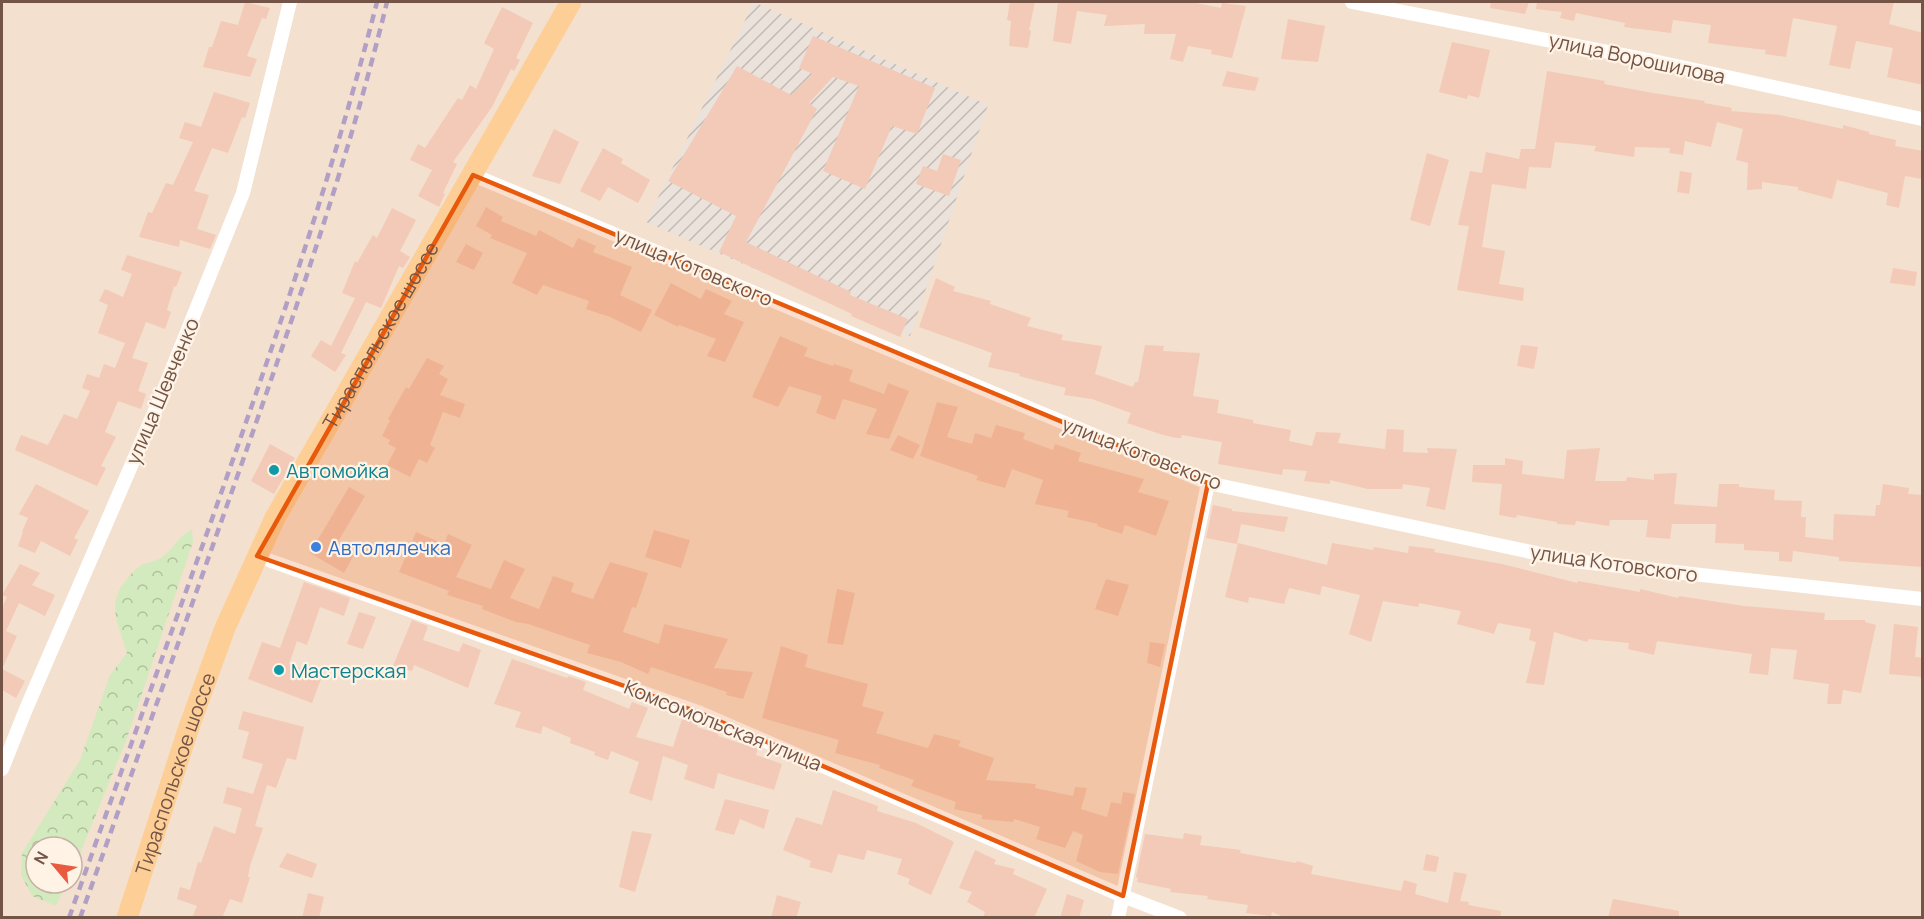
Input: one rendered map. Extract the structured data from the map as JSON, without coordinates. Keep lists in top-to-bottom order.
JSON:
{
  "streets": {
    "main road": ["Тираспольское шоссе"],
    "street": [
      "улица Ворошилова",
      "улица Котовского",
      "улица Шевченко",
      "Комсомольская улица"
    ]
  },
  "crossings": [
    ["улица Котовского", "Тираспольское шоссе"],
    ["Тираспольское шоссе", "Комсомольская улица"]
  ],
  "places": ["Автомойка", "Автолялечка", "Мастерская"],
  "north": "top left"
}
